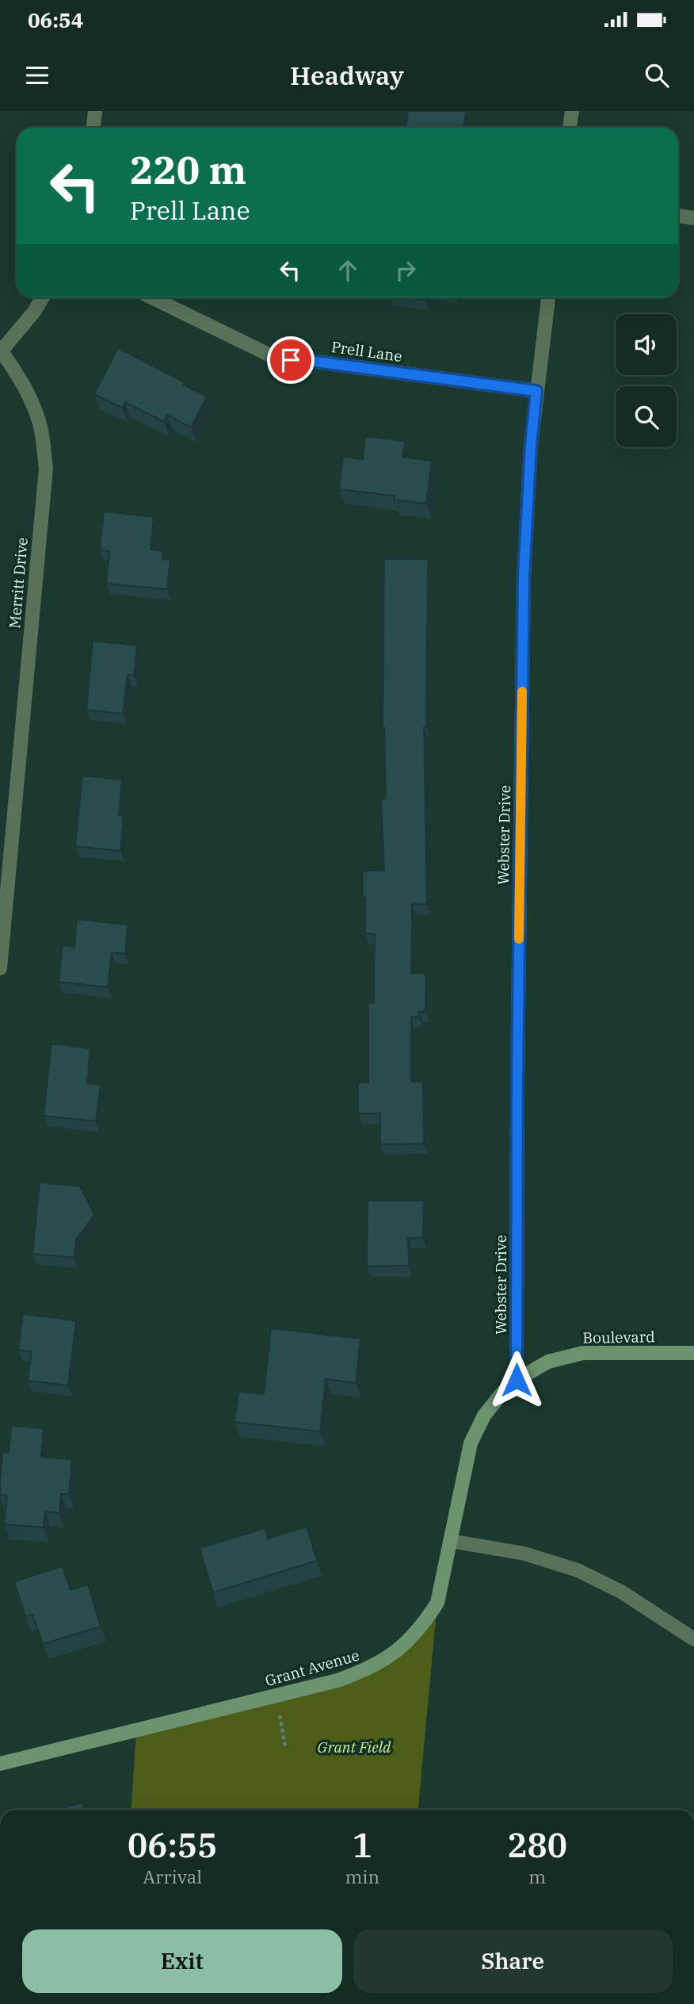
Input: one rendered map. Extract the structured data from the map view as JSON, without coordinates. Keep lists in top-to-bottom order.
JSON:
{
  "streets": {
    "street": [
      "Prell Lane",
      "Merritt Drive",
      "Webster Drive",
      "Boulevard",
      "Grant Avenue"
    ]
  },
  "crossings": [
    ["Prell Lane", "Webster Drive"],
    ["Webster Drive", "Boulevard"],
    ["Webster Drive", "Grant Avenue"],
    ["Boulevard", "Grant Avenue"]
  ],
  "parks": ["Grant Field"],
  "page": {
    "status": "06:54",
    "header": "Headway",
    "turn": ["220 m", "Prell Lane"],
    "eta": [
      "06:55",
      "Arrival",
      "1",
      "min",
      "280",
      "m"
    ],
    "buttons": ["Exit", "Share"]
  }
}
